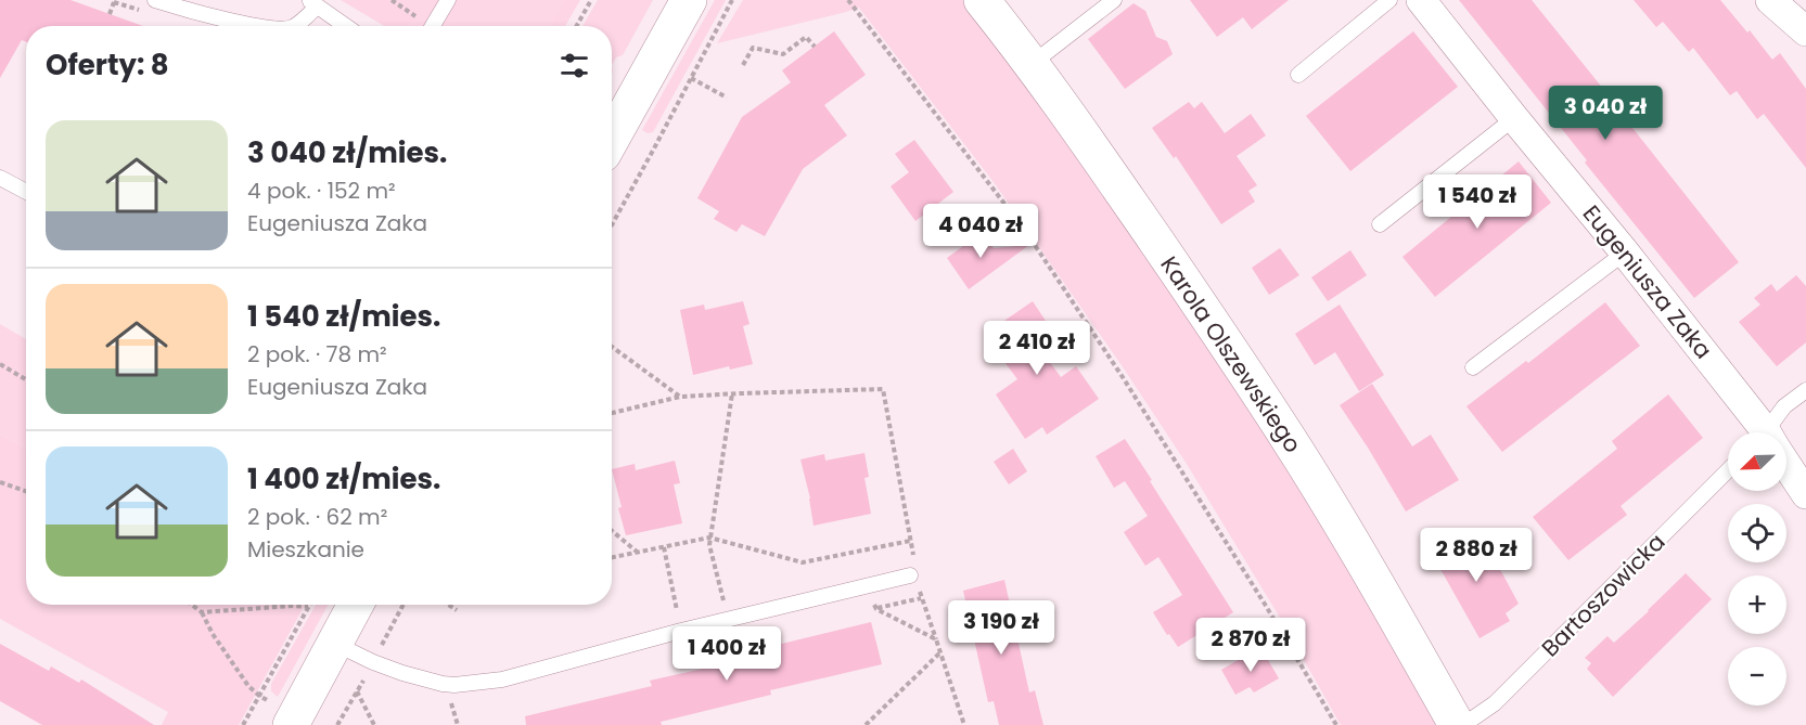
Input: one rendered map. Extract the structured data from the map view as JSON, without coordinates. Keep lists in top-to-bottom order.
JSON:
{
  "streets": {
    "street": ["Eugeniusza Zaka", "Karola Olszewskiego"],
    "lane": ["Bartoszowicka"]
  },
  "north": "bottom left",
  "page": {
    "heading": "Oferty: 8",
    "price": [
      "3 040 zł",
      "1 540 zł",
      "4 040 zł",
      "2 410 zł",
      "2 880 zł",
      "3 190 zł",
      "2 870 zł",
      "1 400 zł"
    ],
    "list": [
      {
        "name": "3 040 zł/mies.",
        "note": "4 pok. · 152 m² · Eugeniusza Zaka"
      },
      {
        "name": "1 540 zł/mies.",
        "note": "2 pok. · 78 m² · Eugeniusza Zaka"
      },
      {
        "name": "1 400 zł/mies.",
        "note": "2 pok. · 62 m² · Mieszkanie"
      }
    ],
    "map_buttons": ["+", "−"]
  }
}
